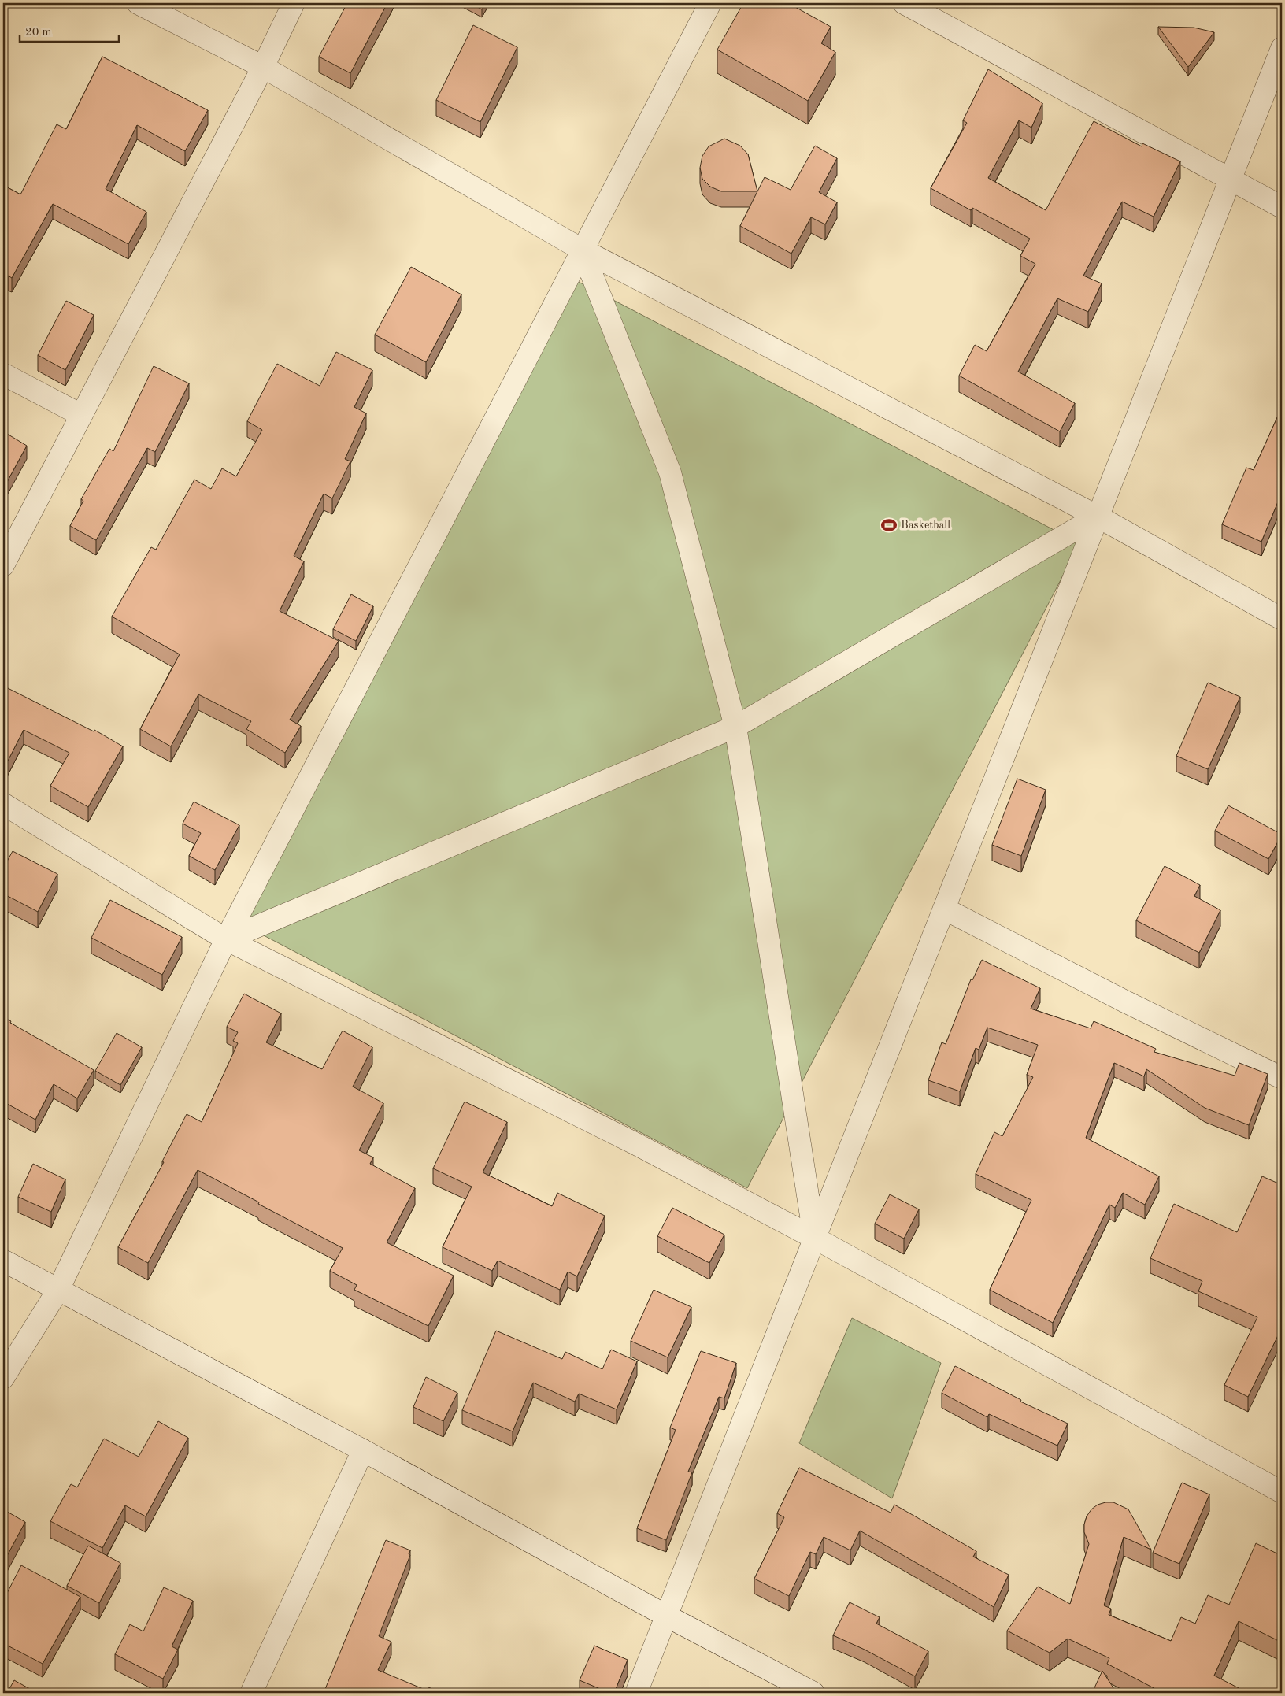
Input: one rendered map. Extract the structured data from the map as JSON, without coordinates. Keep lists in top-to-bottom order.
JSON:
{
  "places": {
    "sports": ["Basketball"]
  },
  "scale_bar": "20 m"
}
